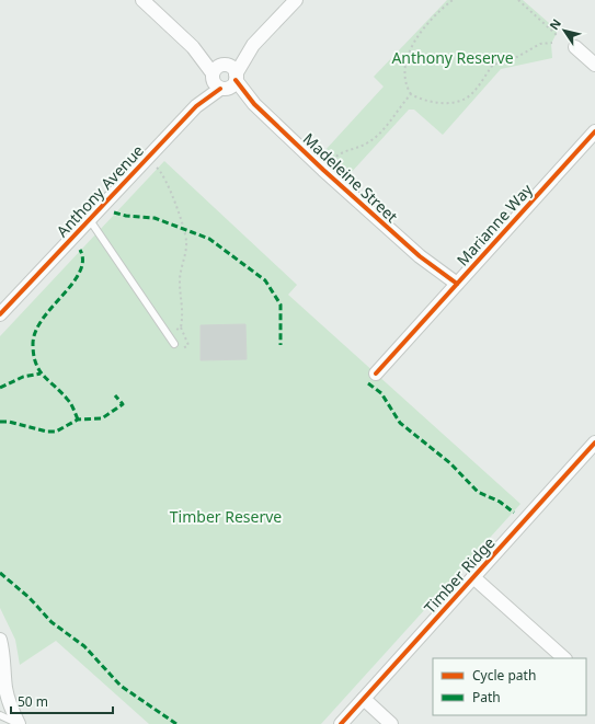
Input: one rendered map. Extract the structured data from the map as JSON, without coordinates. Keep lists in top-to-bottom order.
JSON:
{
  "streets": {
    "street": [
      "Madeleine Street",
      "Anthony Avenue",
      "Marianne Way",
      "Timber Ridge"
    ]
  },
  "crossings": [
    ["Madeleine Street", "Anthony Avenue"],
    ["Madeleine Street", "Marianne Way"]
  ],
  "parks": ["Anthony Reserve", "Timber Reserve"],
  "legend": ["Cycle path", "Path"],
  "scale_bar": "50 m",
  "north": "top left"
}
